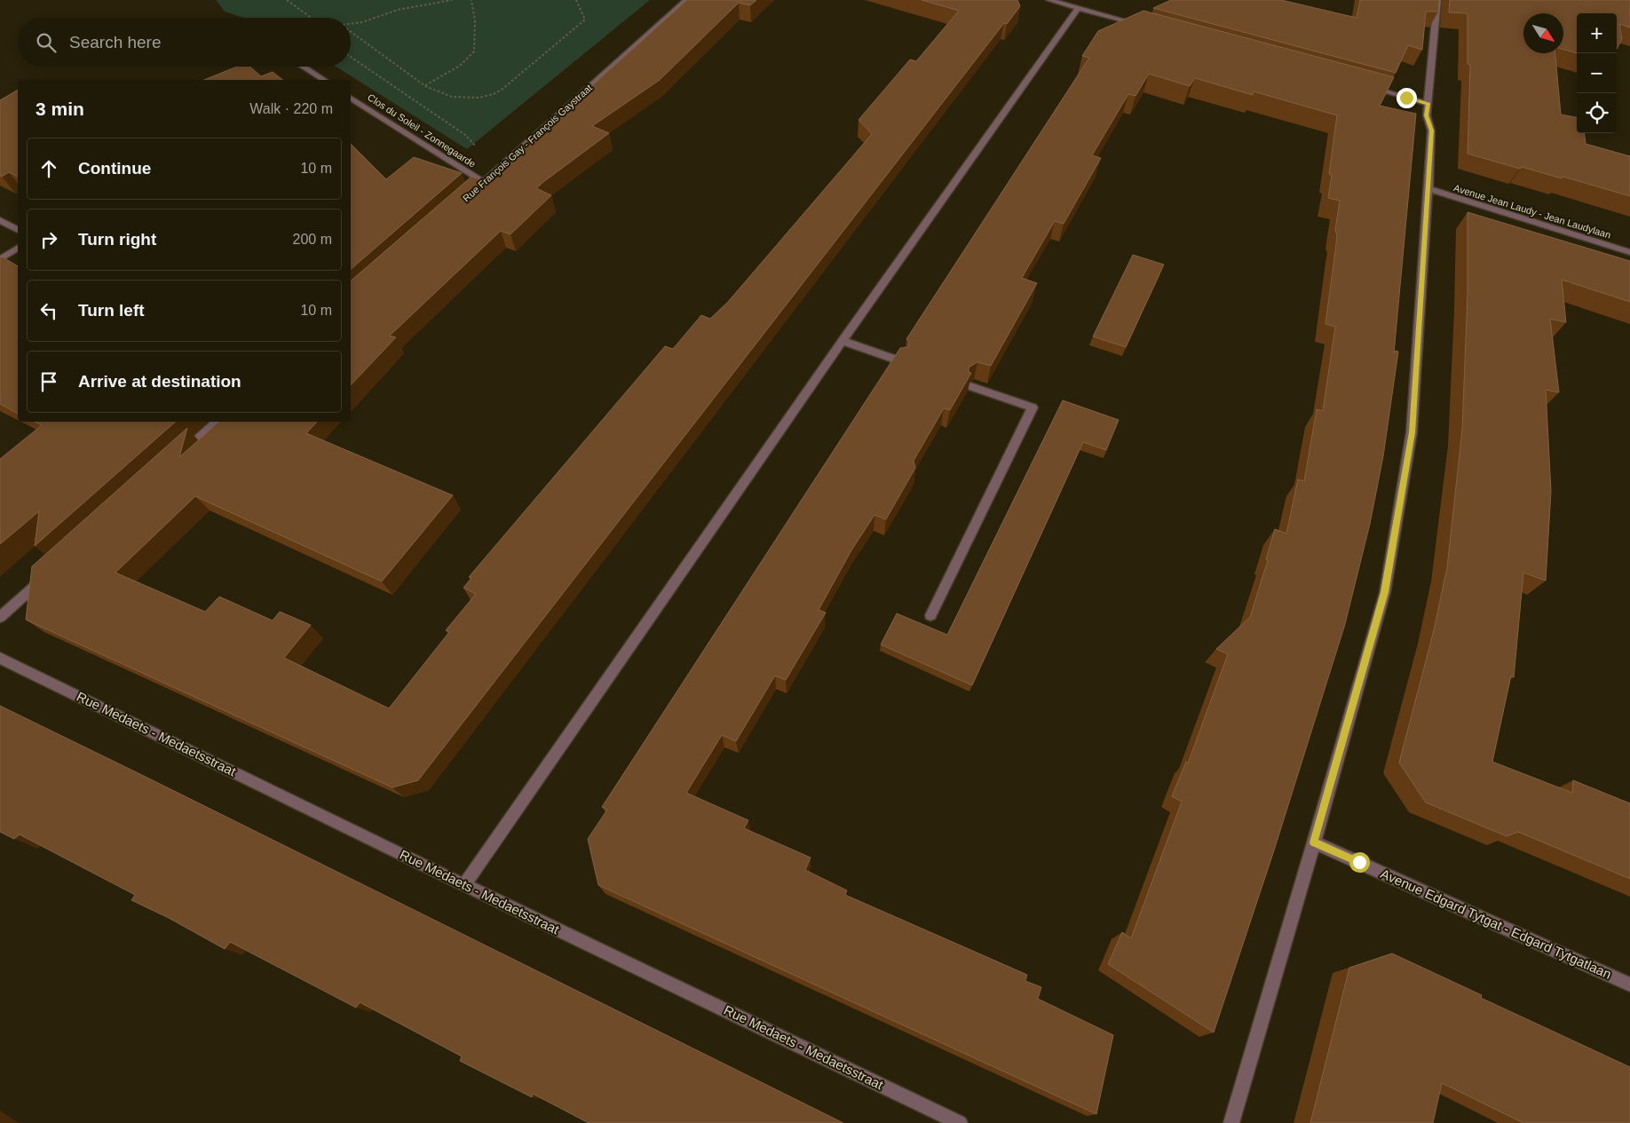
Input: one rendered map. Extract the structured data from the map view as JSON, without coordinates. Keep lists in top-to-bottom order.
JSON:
{
  "streets": {
    "street": [
      "Clos du Soleil - Zonnegaarde",
      "Rue François Gay - François Gaystraat",
      "Avenue Jean Laudy - Jean Laudylaan",
      "Rue Medaets - Medaetsstraat",
      "Avenue Edgard Tytgat - Edgard Tytgatlaan"
    ]
  },
  "crossings": [
    ["Clos du Soleil - Zonnegaarde", "Rue François Gay - François Gaystraat"]
  ],
  "north": "bottom right",
  "page": {
    "map_buttons": ["+", "−"],
    "search": "Search here",
    "heading": ["3 min", "Walk · 220 m"],
    "list": [
      ["Continue", "10 m"],
      ["Turn right", "200 m"],
      ["Turn left", "10 m"],
      "Arrive at destination"
    ]
  }
}
